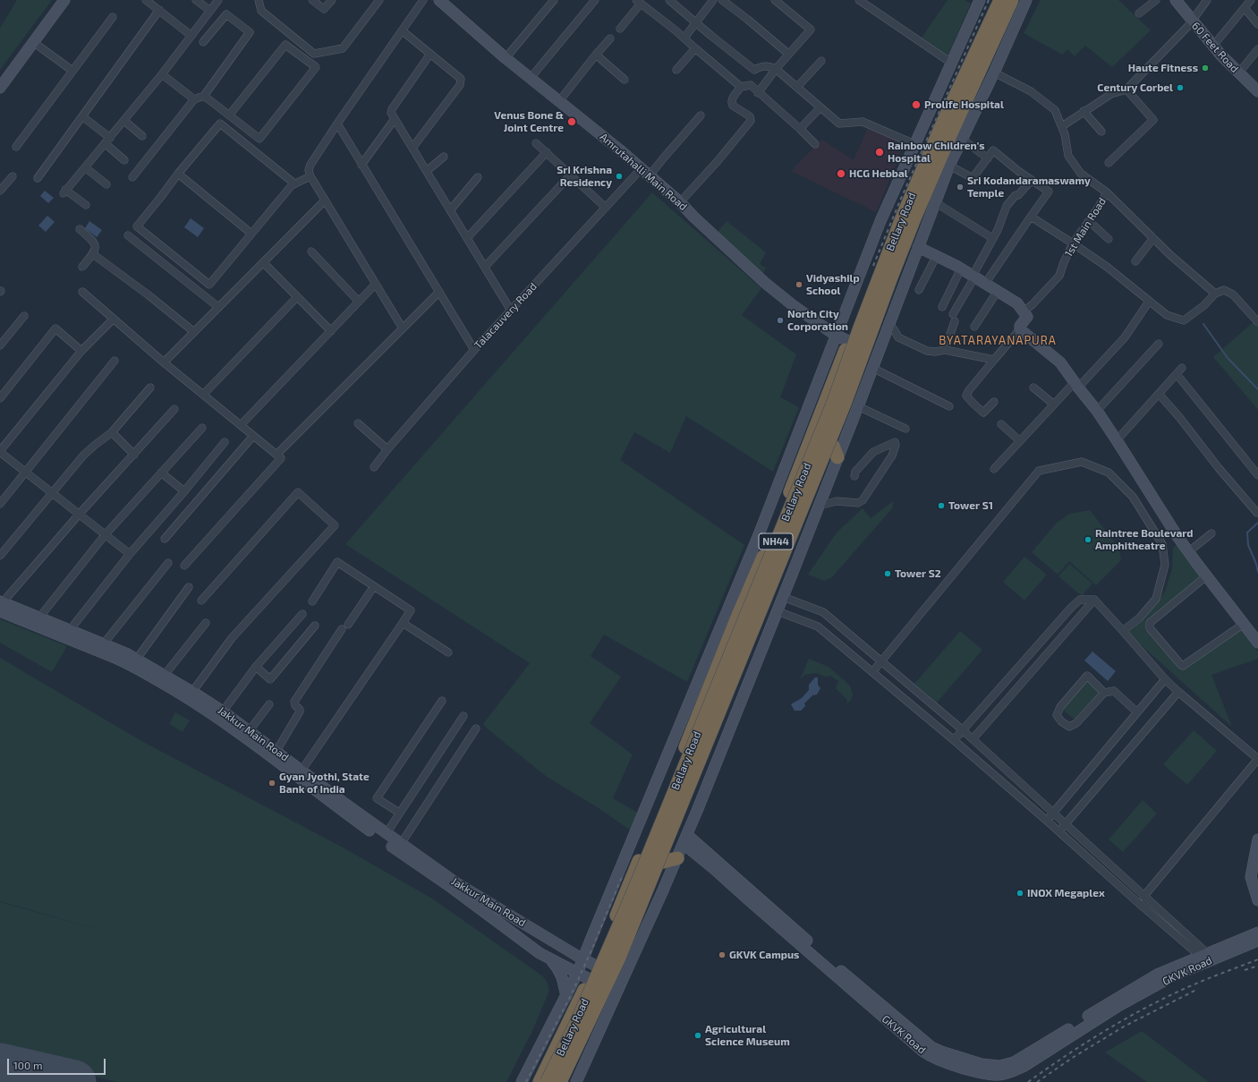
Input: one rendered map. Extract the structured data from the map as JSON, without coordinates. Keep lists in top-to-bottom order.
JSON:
{
  "streets": {
    "highway": ["Bellary Road", "NH44"],
    "street": [
      "60 Feet Road",
      "Amrutahalli Main Road",
      "1st Main Road",
      "Talacauvery Road",
      "Jakkur Main Road",
      "GKVK Road"
    ]
  },
  "crossings": [
    ["Amrutahalli Main Road", "Bellary Road"],
    ["Amrutahalli Main Road", "Talacauvery Road"],
    ["Bellary Road", "Jakkur Main Road"]
  ],
  "districts": ["BYATARAYANAPURA"],
  "places": [
    "Haute Fitness",
    "Century Corbel",
    "Prolife Hospital",
    "Venus Bone & Joint Centre",
    "Rainbow Children's Hospital",
    "HCG Hebbal",
    "Sri Krishna Residency",
    "Sri Kodandaramaswamy Temple",
    "Vidyashilp School",
    "North City Corporation",
    "Tower S1",
    "Raintree Boulevard Amphitheatre",
    "Tower S2",
    "Gyan Jyothi, State Bank of India",
    "INOX Megaplex",
    "GKVK Campus",
    "Agricultural Science Museum"
  ],
  "scale_bar": "100 m"
}
